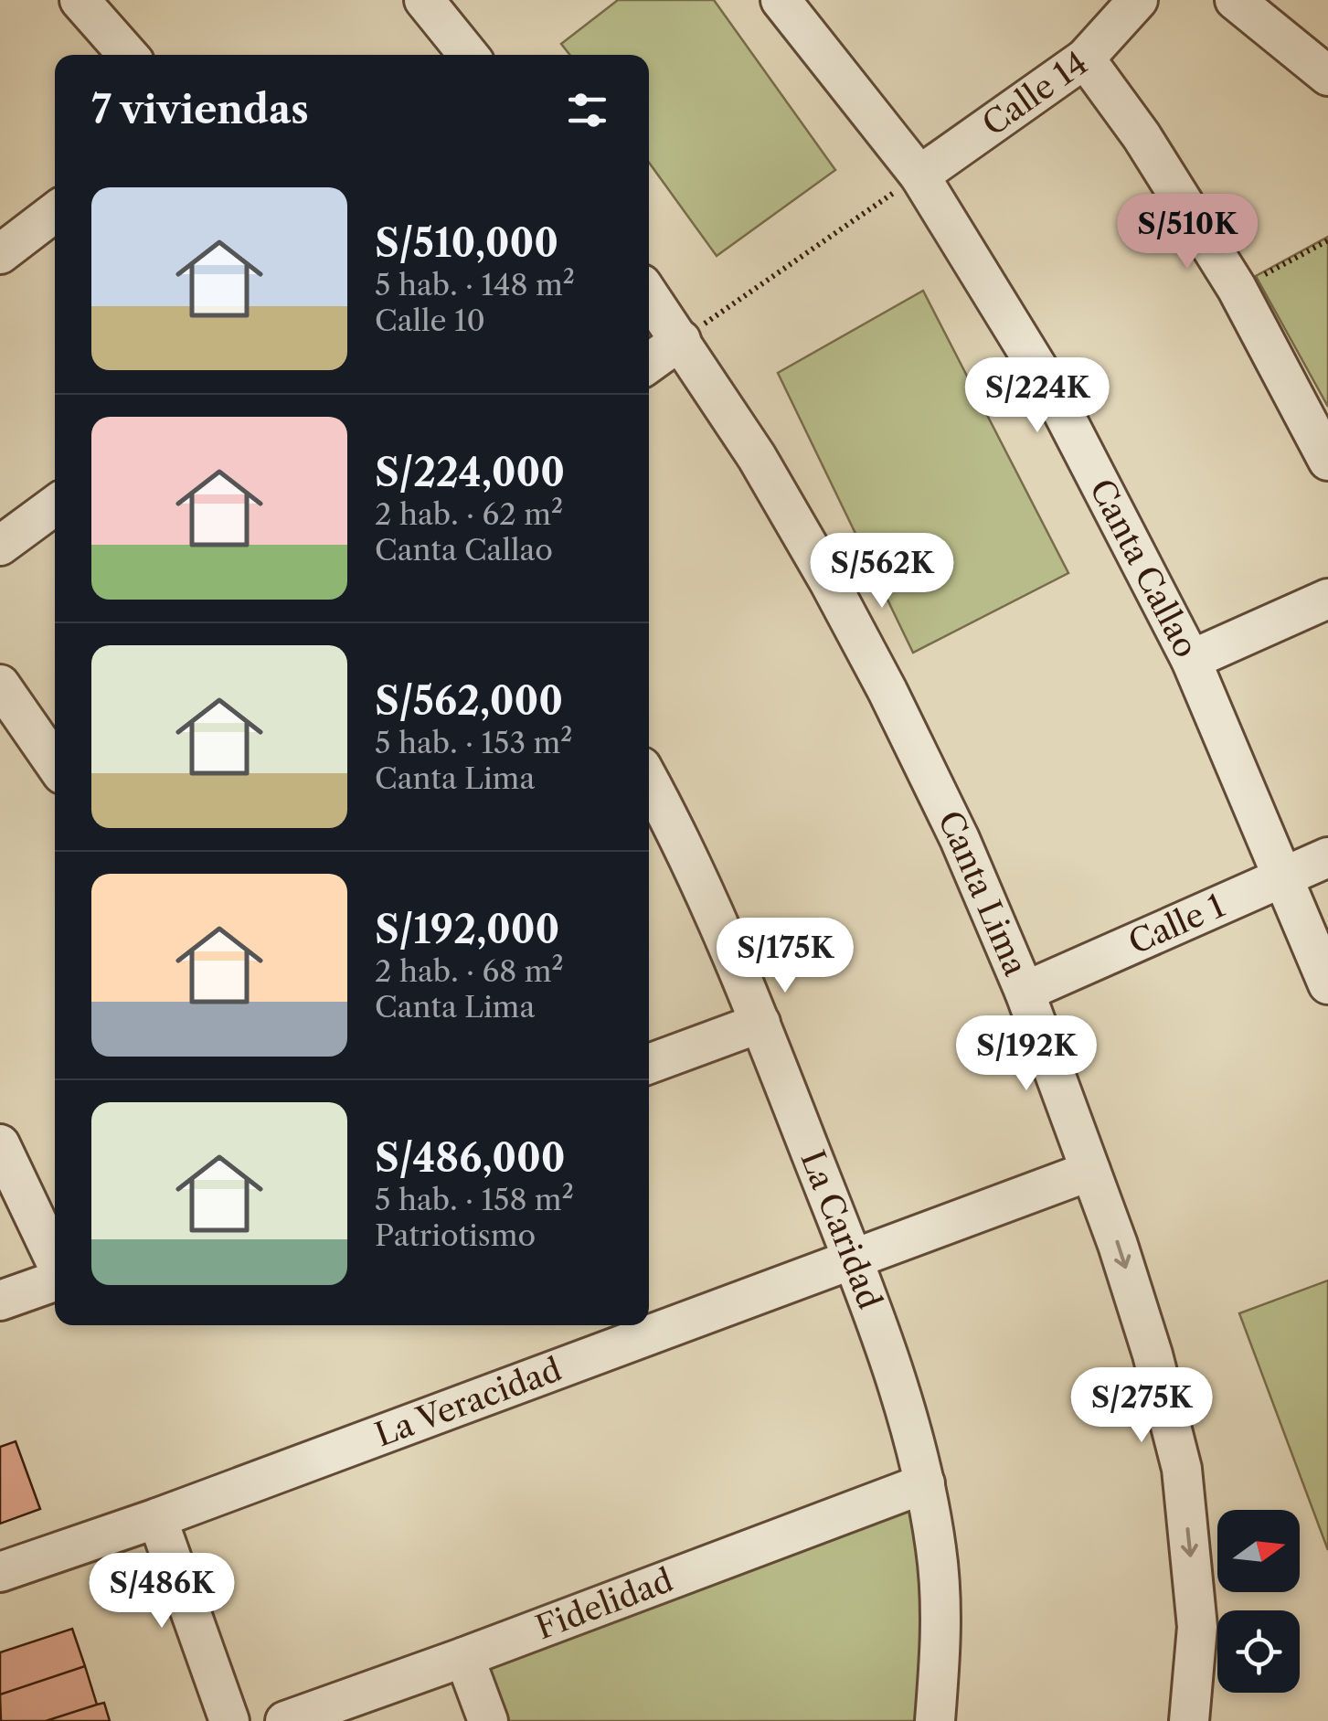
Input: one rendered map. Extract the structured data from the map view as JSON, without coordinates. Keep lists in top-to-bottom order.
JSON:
{
  "streets": {
    "street": [
      "Calle 14",
      "Canta Callao",
      "Canta Lima",
      "Calle 1",
      "La Caridad",
      "La Veracidad",
      "Fidelidad"
    ]
  },
  "crossings": [
    ["Calle 14", "Canta Callao"],
    ["Canta Callao", "Calle 1"],
    ["Canta Lima", "Calle 1"],
    ["Canta Lima", "La Veracidad"],
    ["La Caridad", "La Veracidad"],
    ["La Caridad", "Fidelidad"]
  ],
  "one_way": ["Canta Lima"],
  "north": "right",
  "page": {
    "heading": "7 viviendas",
    "list": [
      {
        "name": "S/510,000",
        "note": "5 hab. · 148 m² · Calle 10"
      },
      {
        "name": "S/224,000",
        "note": "2 hab. · 62 m² · Canta Callao"
      },
      {
        "name": "S/562,000",
        "note": "5 hab. · 153 m² · Canta Lima"
      },
      {
        "name": "S/192,000",
        "note": "2 hab. · 68 m² · Canta Lima"
      },
      {
        "name": "S/486,000",
        "note": "5 hab. · 158 m² · Patriotismo"
      }
    ],
    "price": [
      "S/510K",
      "S/224K",
      "S/562K",
      "S/175K",
      "S/192K",
      "S/275K",
      "S/486K"
    ]
  }
}
